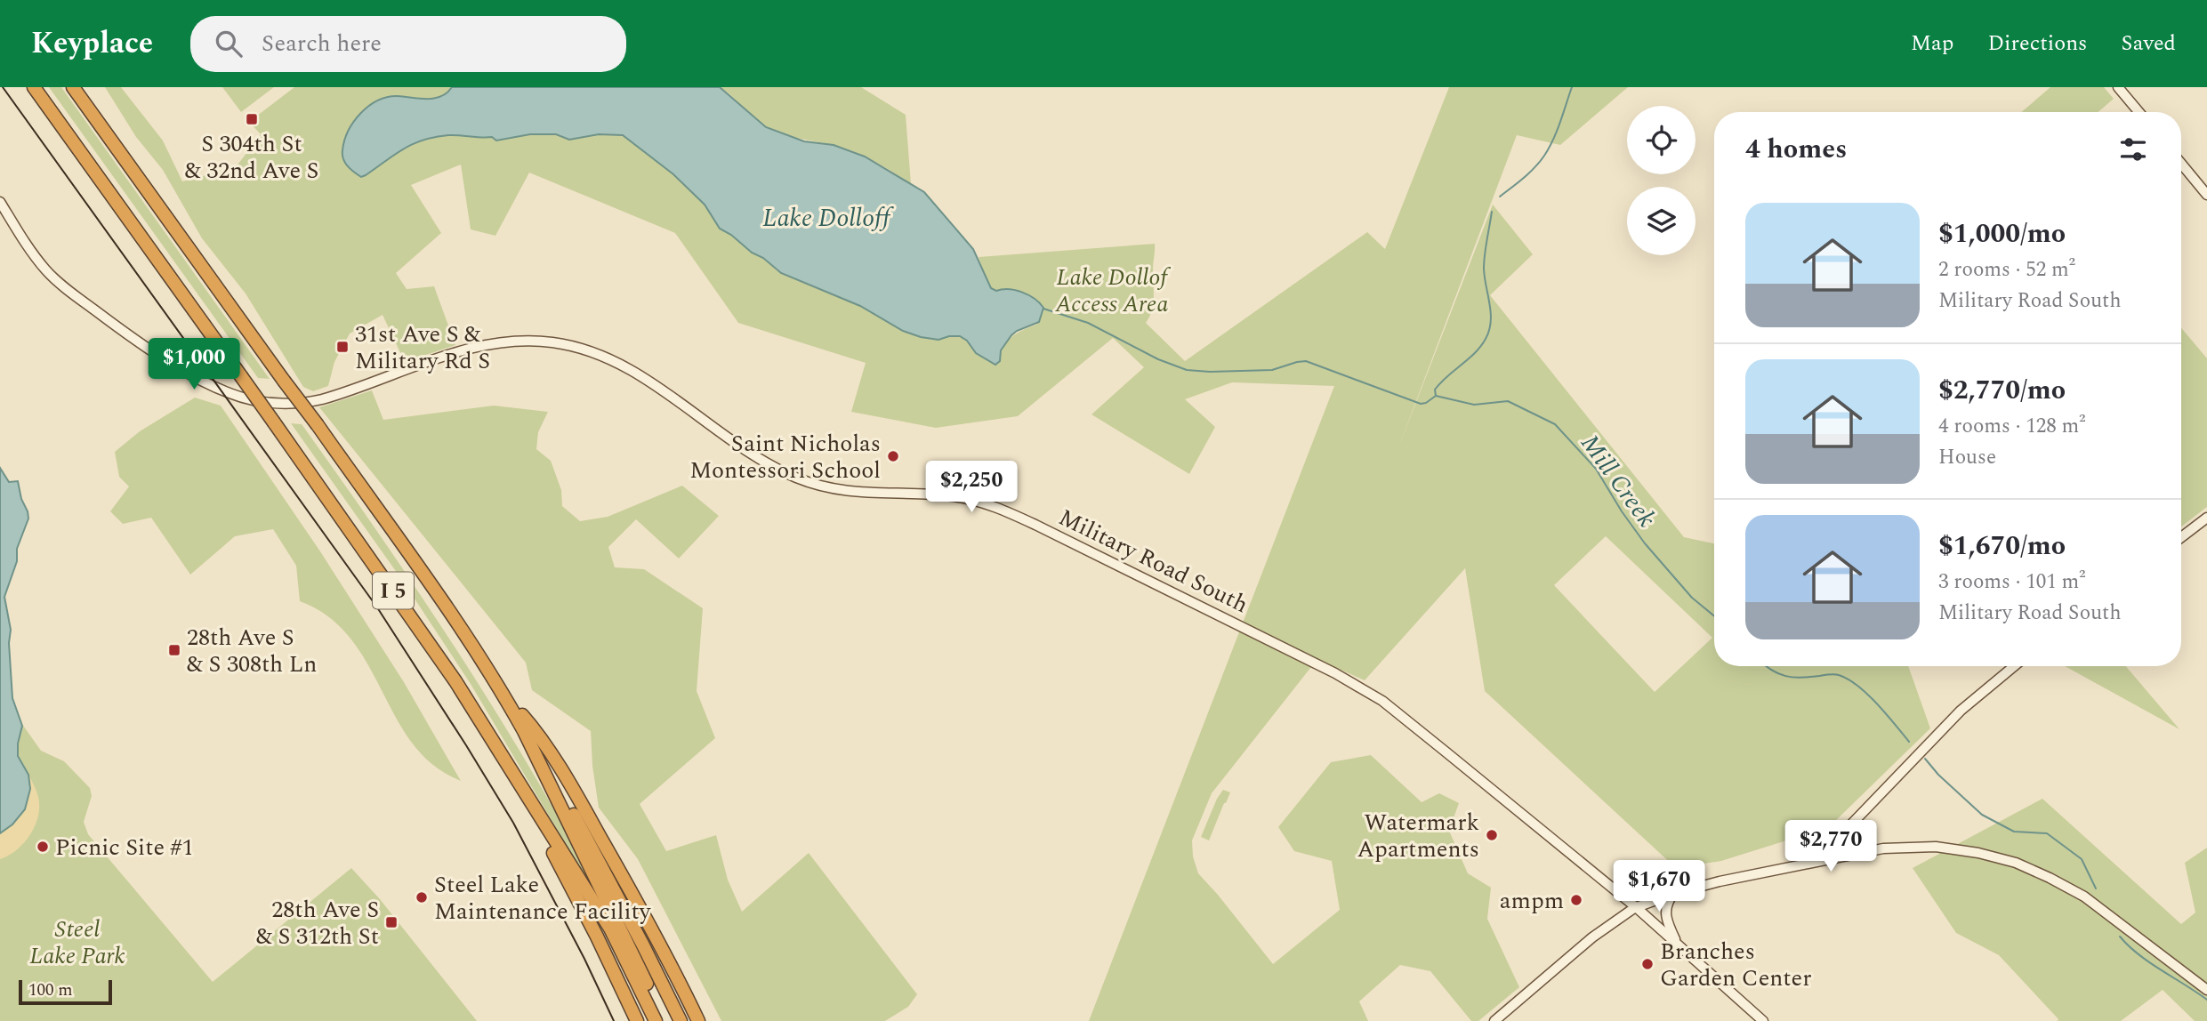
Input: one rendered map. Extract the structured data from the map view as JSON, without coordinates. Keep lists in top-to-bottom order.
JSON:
{
  "streets": {
    "highway": ["I 5"],
    "main road": ["Military Road South"]
  },
  "water": ["Lake Dolloff", "Mill Creek"],
  "parks": ["Lake Dollof Access Area", "Steel Lake Park"],
  "places": {
    "transit": [
      "S 304th St & 32nd Ave S",
      "31st Ave S & Military Rd S",
      "28th Ave S & S 308th Ln",
      "28th Ave S & S 312th St"
    ],
    "other": [
      "Saint Nicholas Montessori School",
      "Watermark Apartments",
      "Picnic Site #1",
      "Steel Lake Maintenance Facility",
      "ampm",
      "Branches Garden Center"
    ]
  },
  "scale_bar": "100 m",
  "page": {
    "header": "Keyplace",
    "search": "Search here",
    "nav": ["Map", "Directions", "Saved"],
    "heading": "4 homes",
    "list": [
      {
        "name": "$1,000/mo",
        "note": "2 rooms · 52 m² · Military Road South"
      },
      {
        "name": "$2,770/mo",
        "note": "4 rooms · 128 m² · House"
      },
      {
        "name": "$1,670/mo",
        "note": "3 rooms · 101 m² · Military Road South"
      }
    ],
    "price": [
      "$1,000",
      "$2,250",
      "$2,770",
      "$1,670"
    ],
    "scale": "100 m"
  }
}
